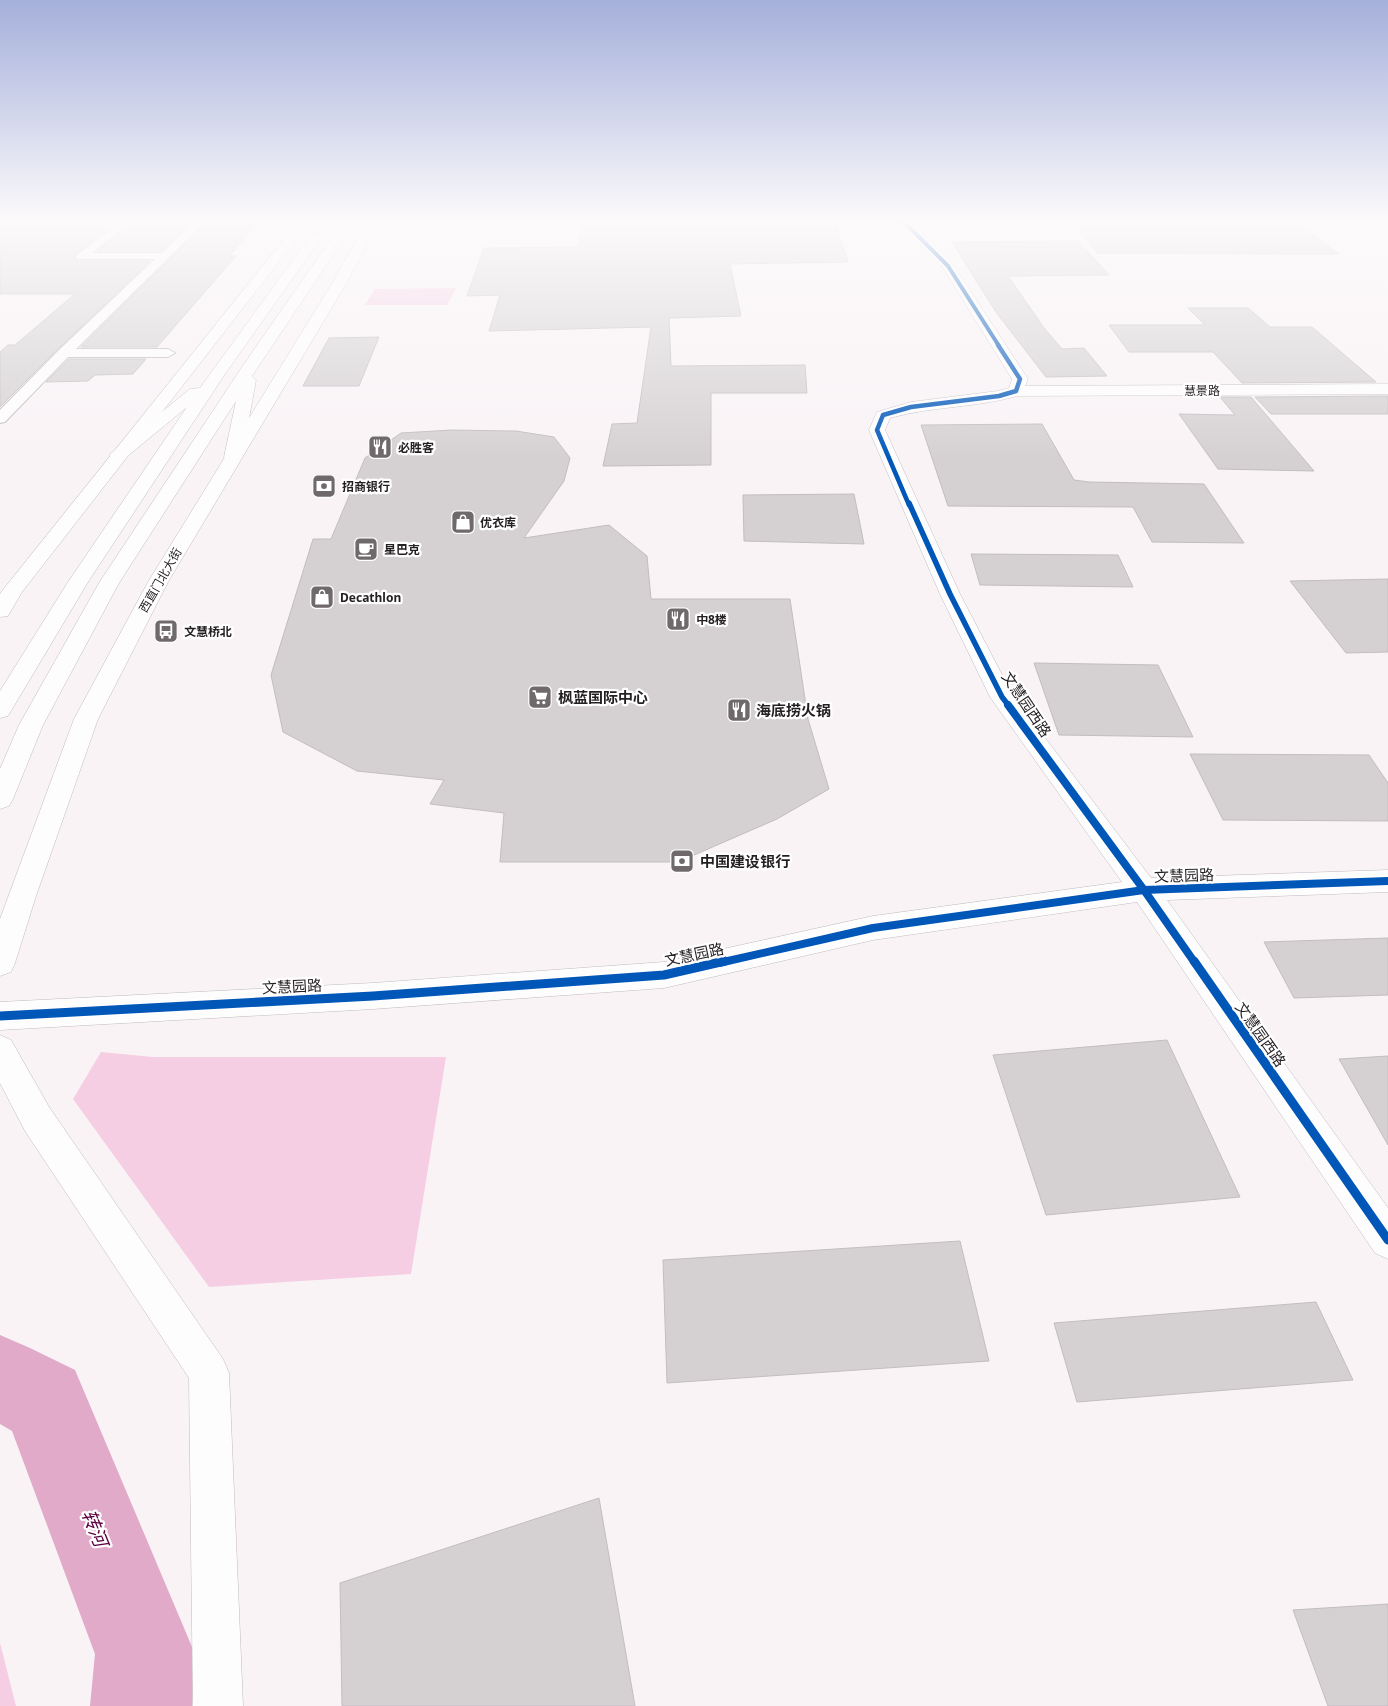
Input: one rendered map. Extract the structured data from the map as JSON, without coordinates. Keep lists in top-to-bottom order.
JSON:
{
  "streets": {
    "main road": [
      "慧景路",
      "西直门北大街",
      "文慧园西路",
      "文慧园路"
    ]
  },
  "crossings": [
    ["慧景路", "文慧园西路"],
    ["文慧园西路", "文慧园路"]
  ],
  "water": ["转河"],
  "places": {
    "restaurant": ["必胜客", "中8楼", "海底捞火锅"],
    "bank": ["招商银行", "中国建设银行"],
    "shop": ["优衣库", "Decathlon"],
    "cafe": ["星巴克"],
    "bus stop": ["文慧桥北"],
    "supermarket": ["枫蓝国际中心"]
  }
}
